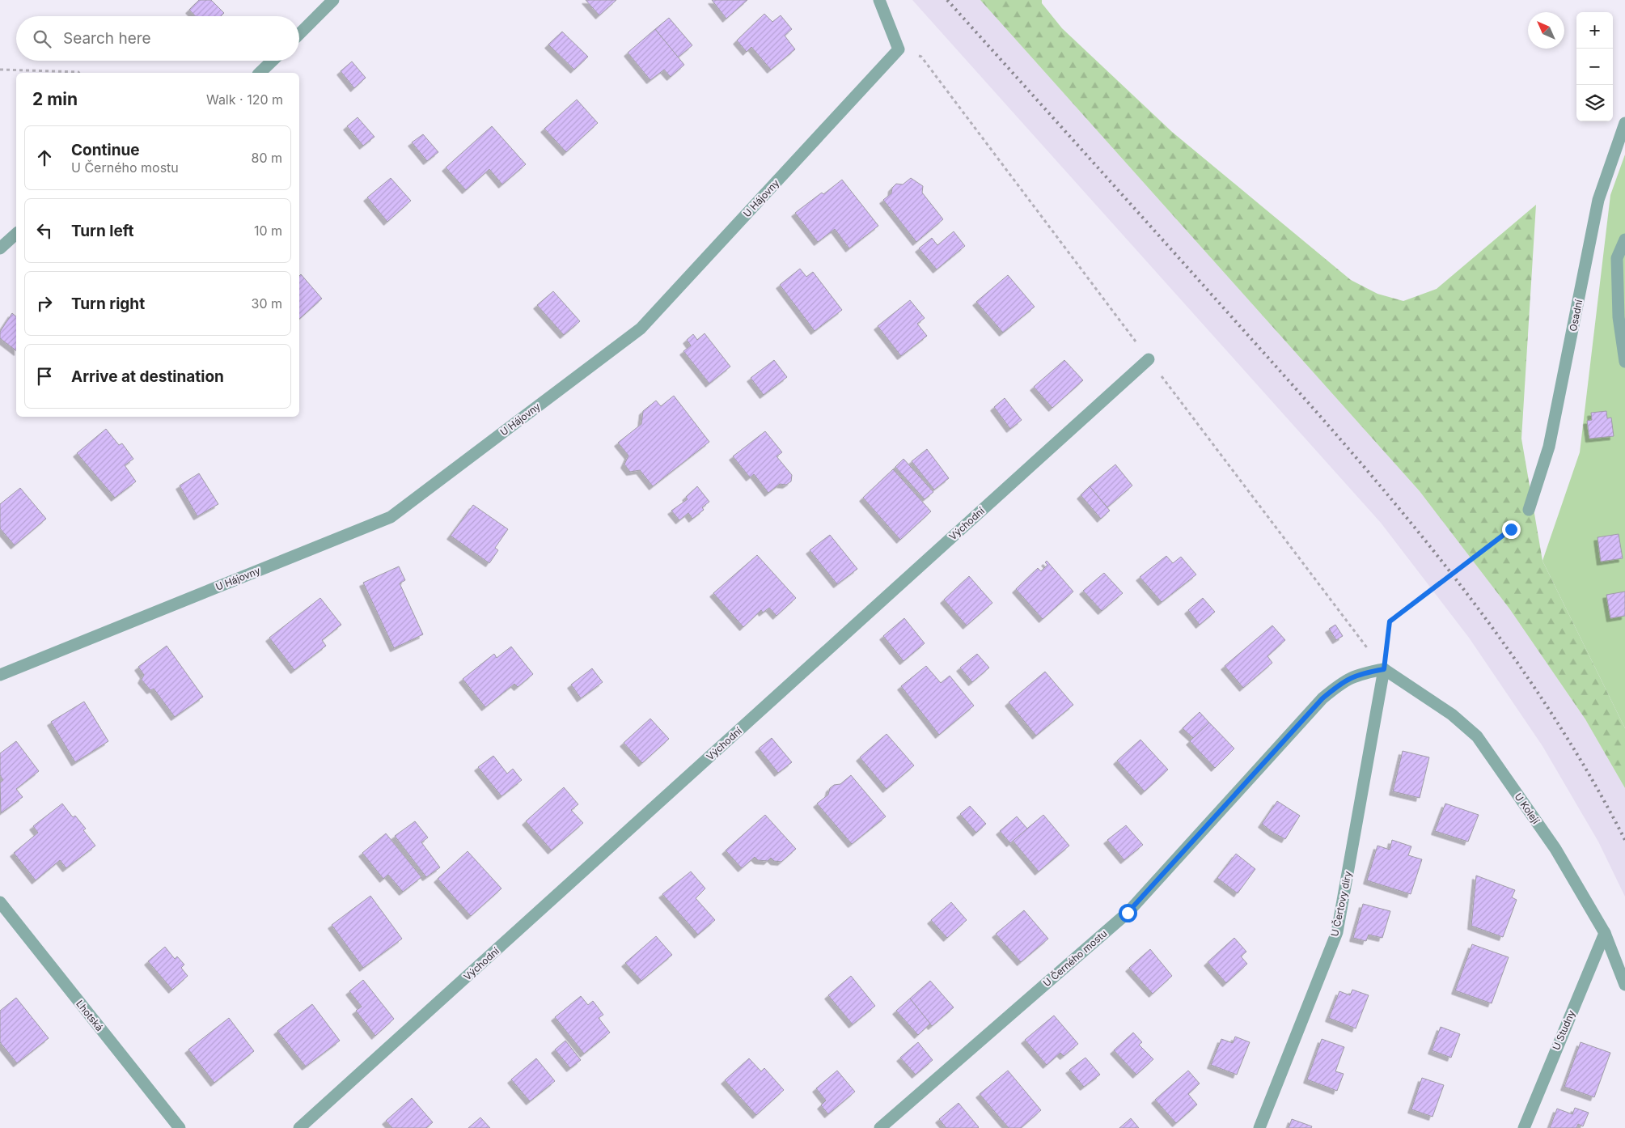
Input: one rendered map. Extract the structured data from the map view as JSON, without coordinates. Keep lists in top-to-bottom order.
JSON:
{
  "streets": {
    "street": [
      "U Hájovny",
      "Osadní",
      "Východní",
      "U Kolejí",
      "U Čertovy díry",
      "U Černého mostu",
      "Lhotská",
      "U Studny"
    ]
  },
  "crossings": [
    ["U Kolejí", "U Čertovy díry"],
    ["U Kolejí", "U Černého mostu"],
    ["U Kolejí", "U Studny"],
    ["U Čertovy díry", "U Černého mostu"]
  ],
  "north": "top left",
  "page": {
    "map_buttons": ["+", "−"],
    "search": "Search here",
    "heading": ["2 min", "Walk · 120 m"],
    "list": [
      ["Continue", "U Černého mostu", "80 m"],
      ["Turn left", "10 m"],
      ["Turn right", "30 m"],
      "Arrive at destination"
    ]
  }
}
